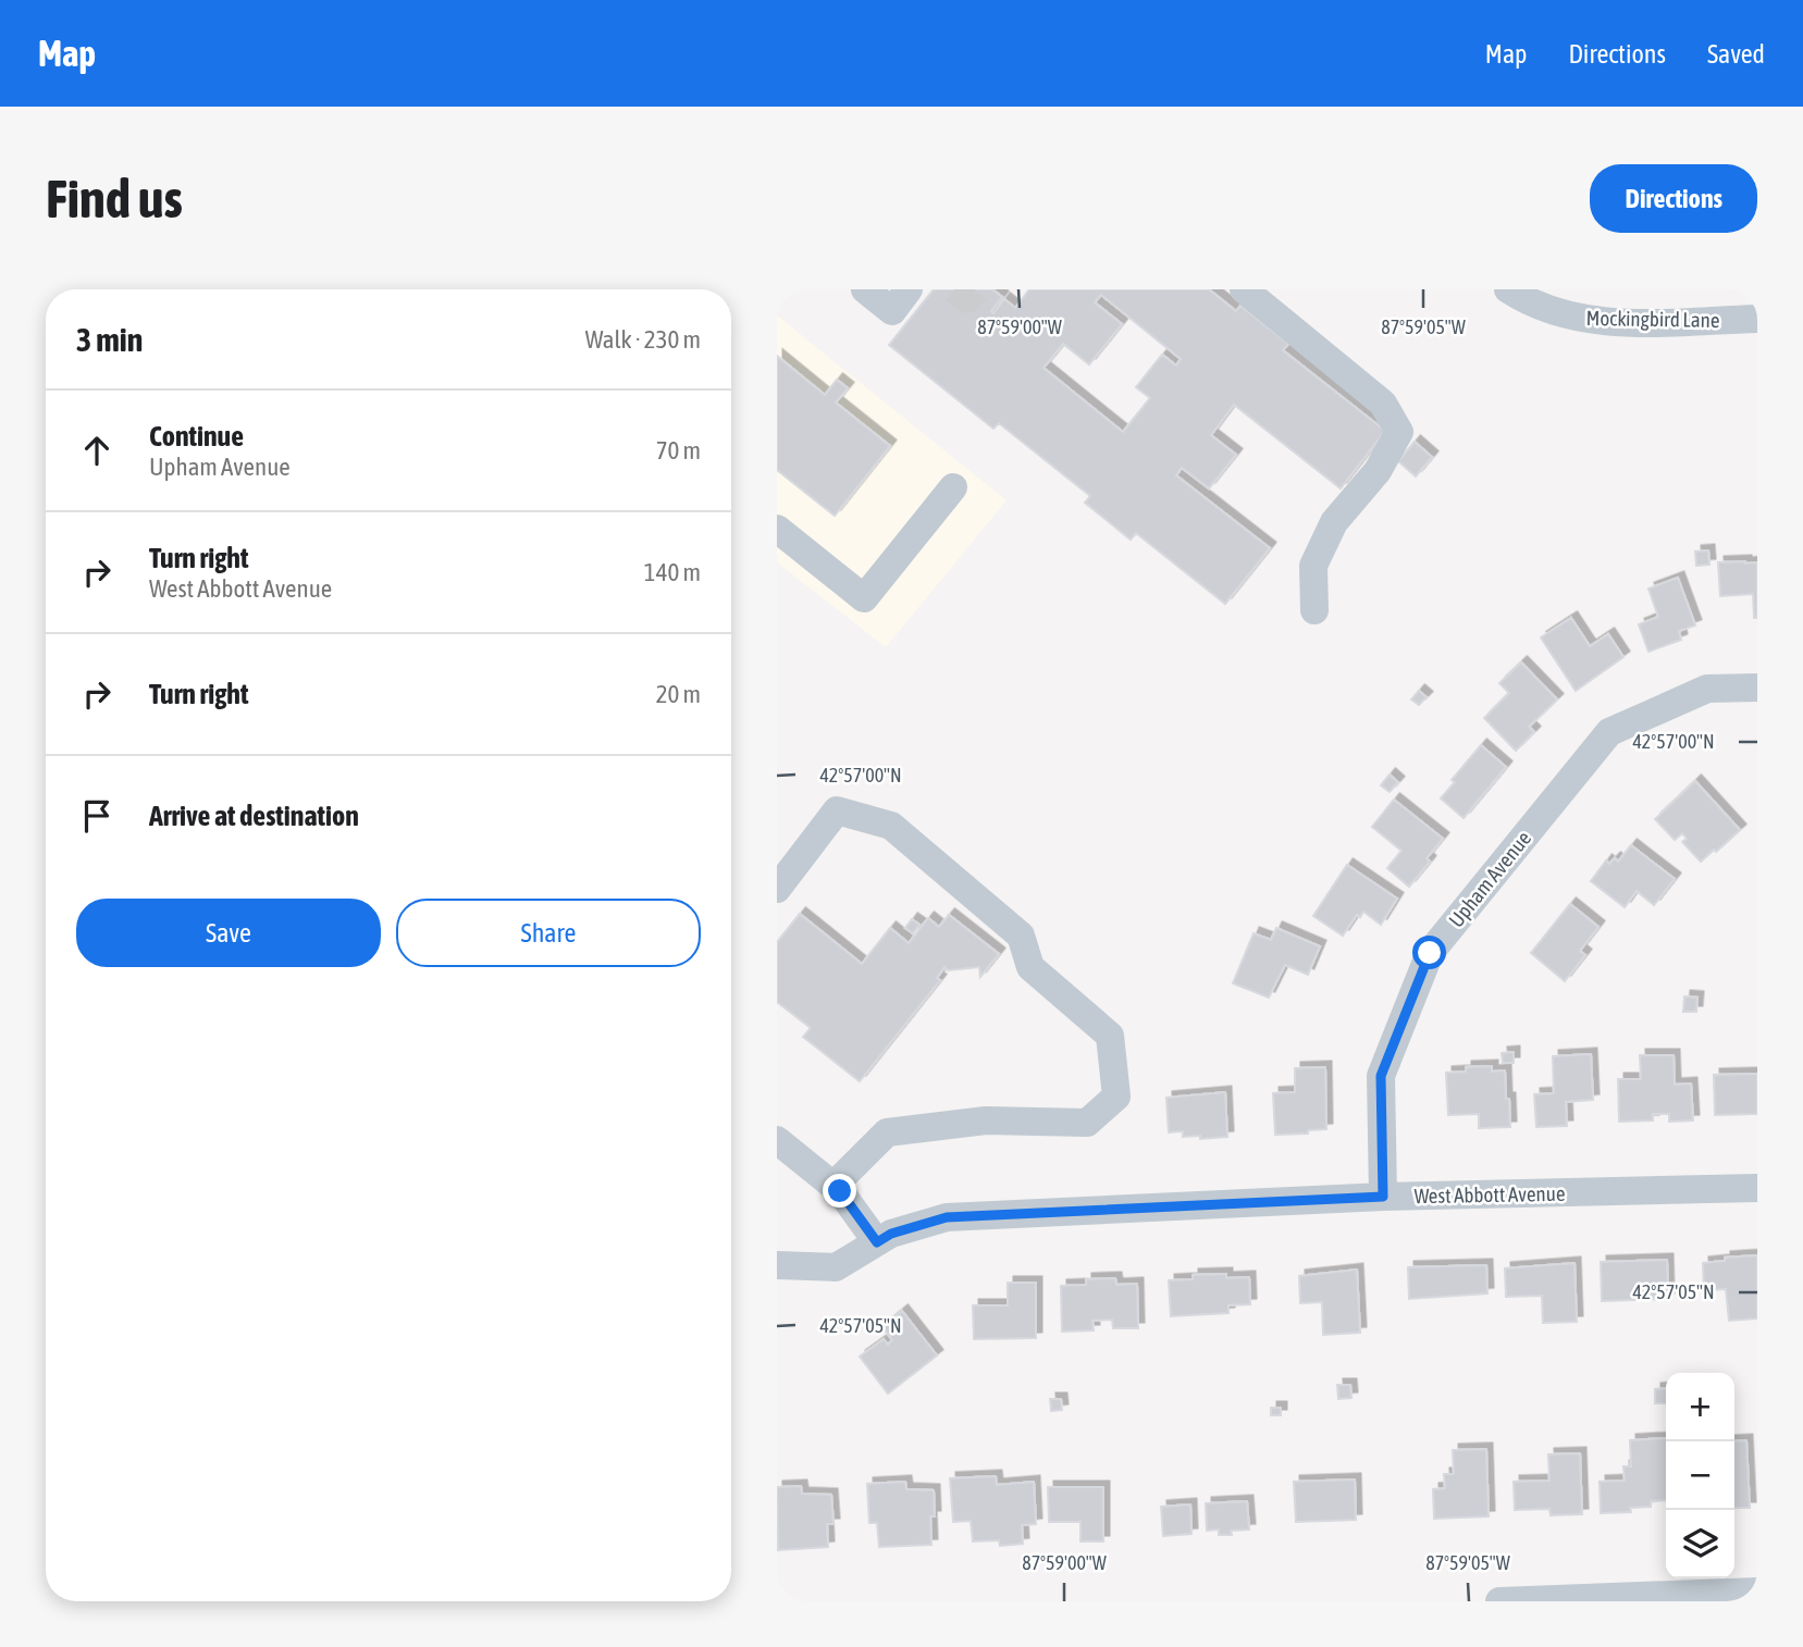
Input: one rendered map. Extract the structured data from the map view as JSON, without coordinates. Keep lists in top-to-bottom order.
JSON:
{
  "streets": {
    "street": ["Mockingbird Lane", "Upham Avenue", "West Abbott Avenue"]
  },
  "crossings": [
    ["Upham Avenue", "West Abbott Avenue"]
  ],
  "page": {
    "header": "Map",
    "nav": ["Map", "Directions", "Saved"],
    "buttons": [
      "Directions",
      ["Save", "Share"]
    ],
    "title": "Find us",
    "heading": ["3 min", "Walk · 230 m"],
    "list": [
      ["Continue", "Upham Avenue", "70 m"],
      ["Turn right", "West Abbott Avenue", "140 m"],
      ["Turn right", "20 m"],
      "Arrive at destination"
    ],
    "map_buttons": ["+", "−"]
  },
  "coordinates": [
    "87°59'00\"W",
    "87°59'05\"W",
    "42°57'00\"N",
    "42°57'05\"N"
  ]
}
